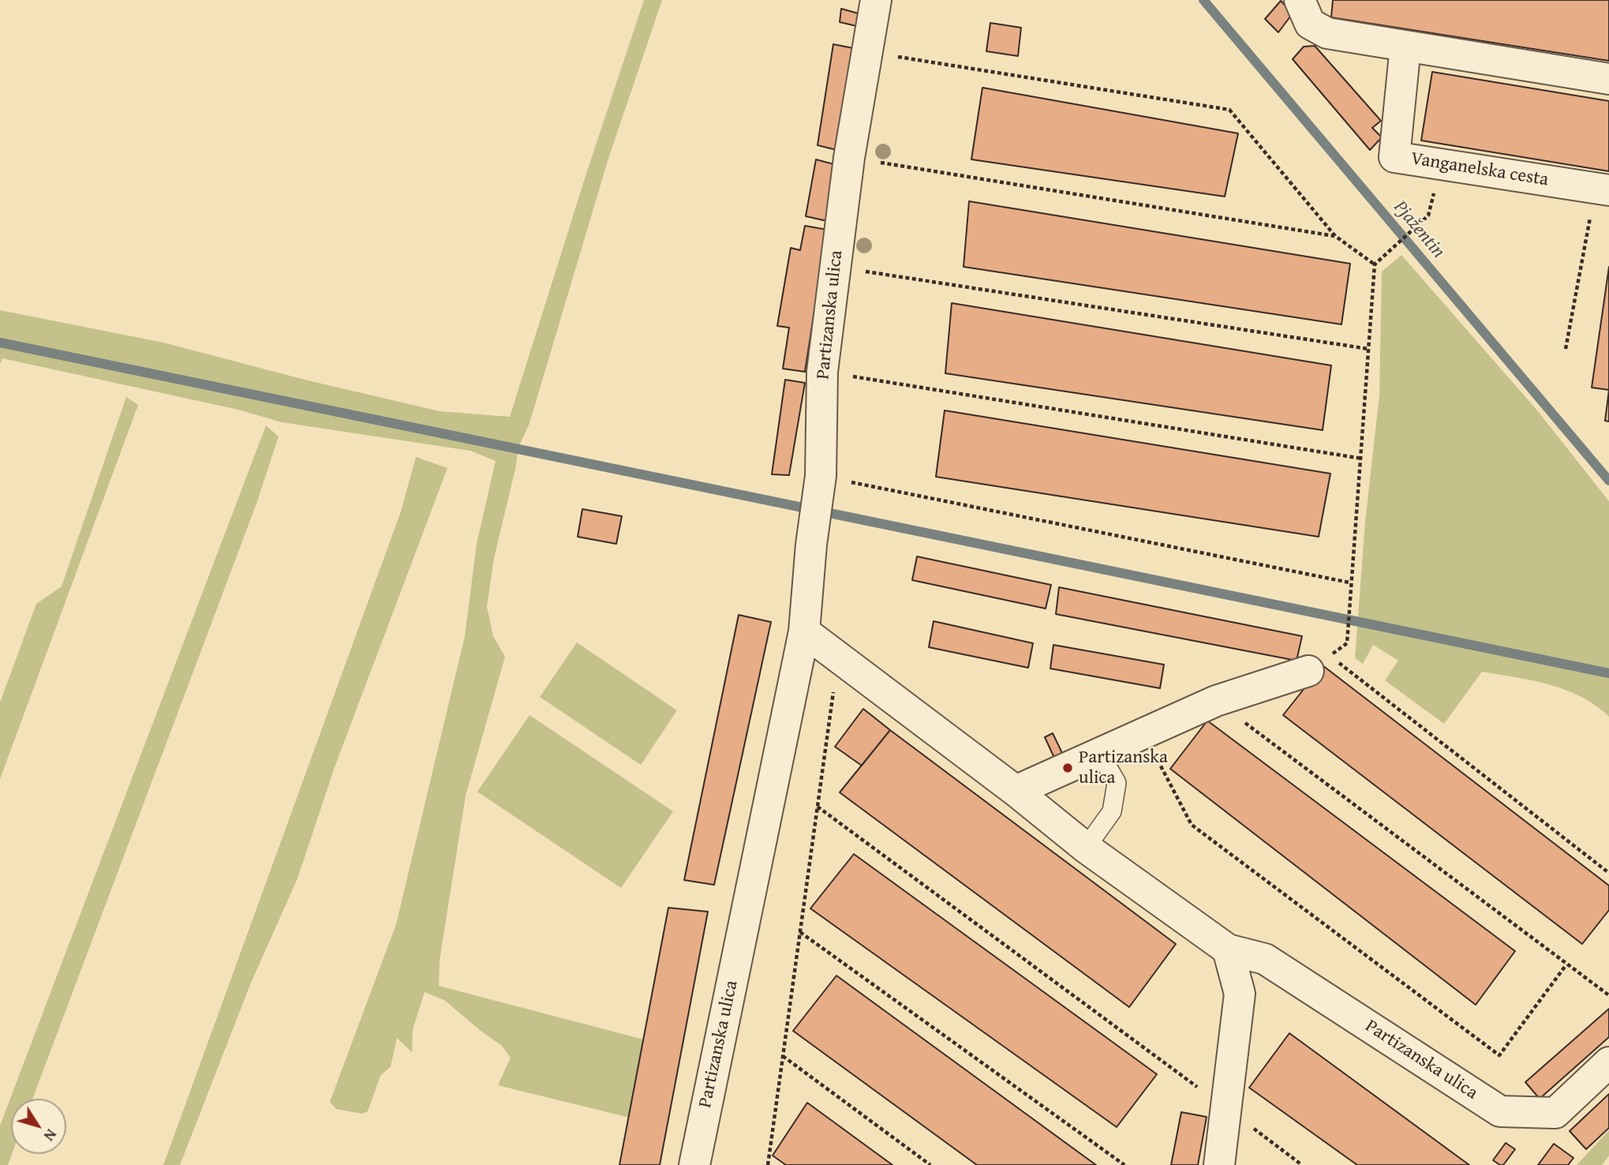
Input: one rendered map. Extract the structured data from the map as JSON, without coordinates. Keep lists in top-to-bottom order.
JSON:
{
  "streets": {
    "street": ["Vanganelska cesta", "Partizanska ulica"]
  },
  "water": ["Pjažentin"],
  "places": ["Partizanska ulica"],
  "north": "bottom right"
}
